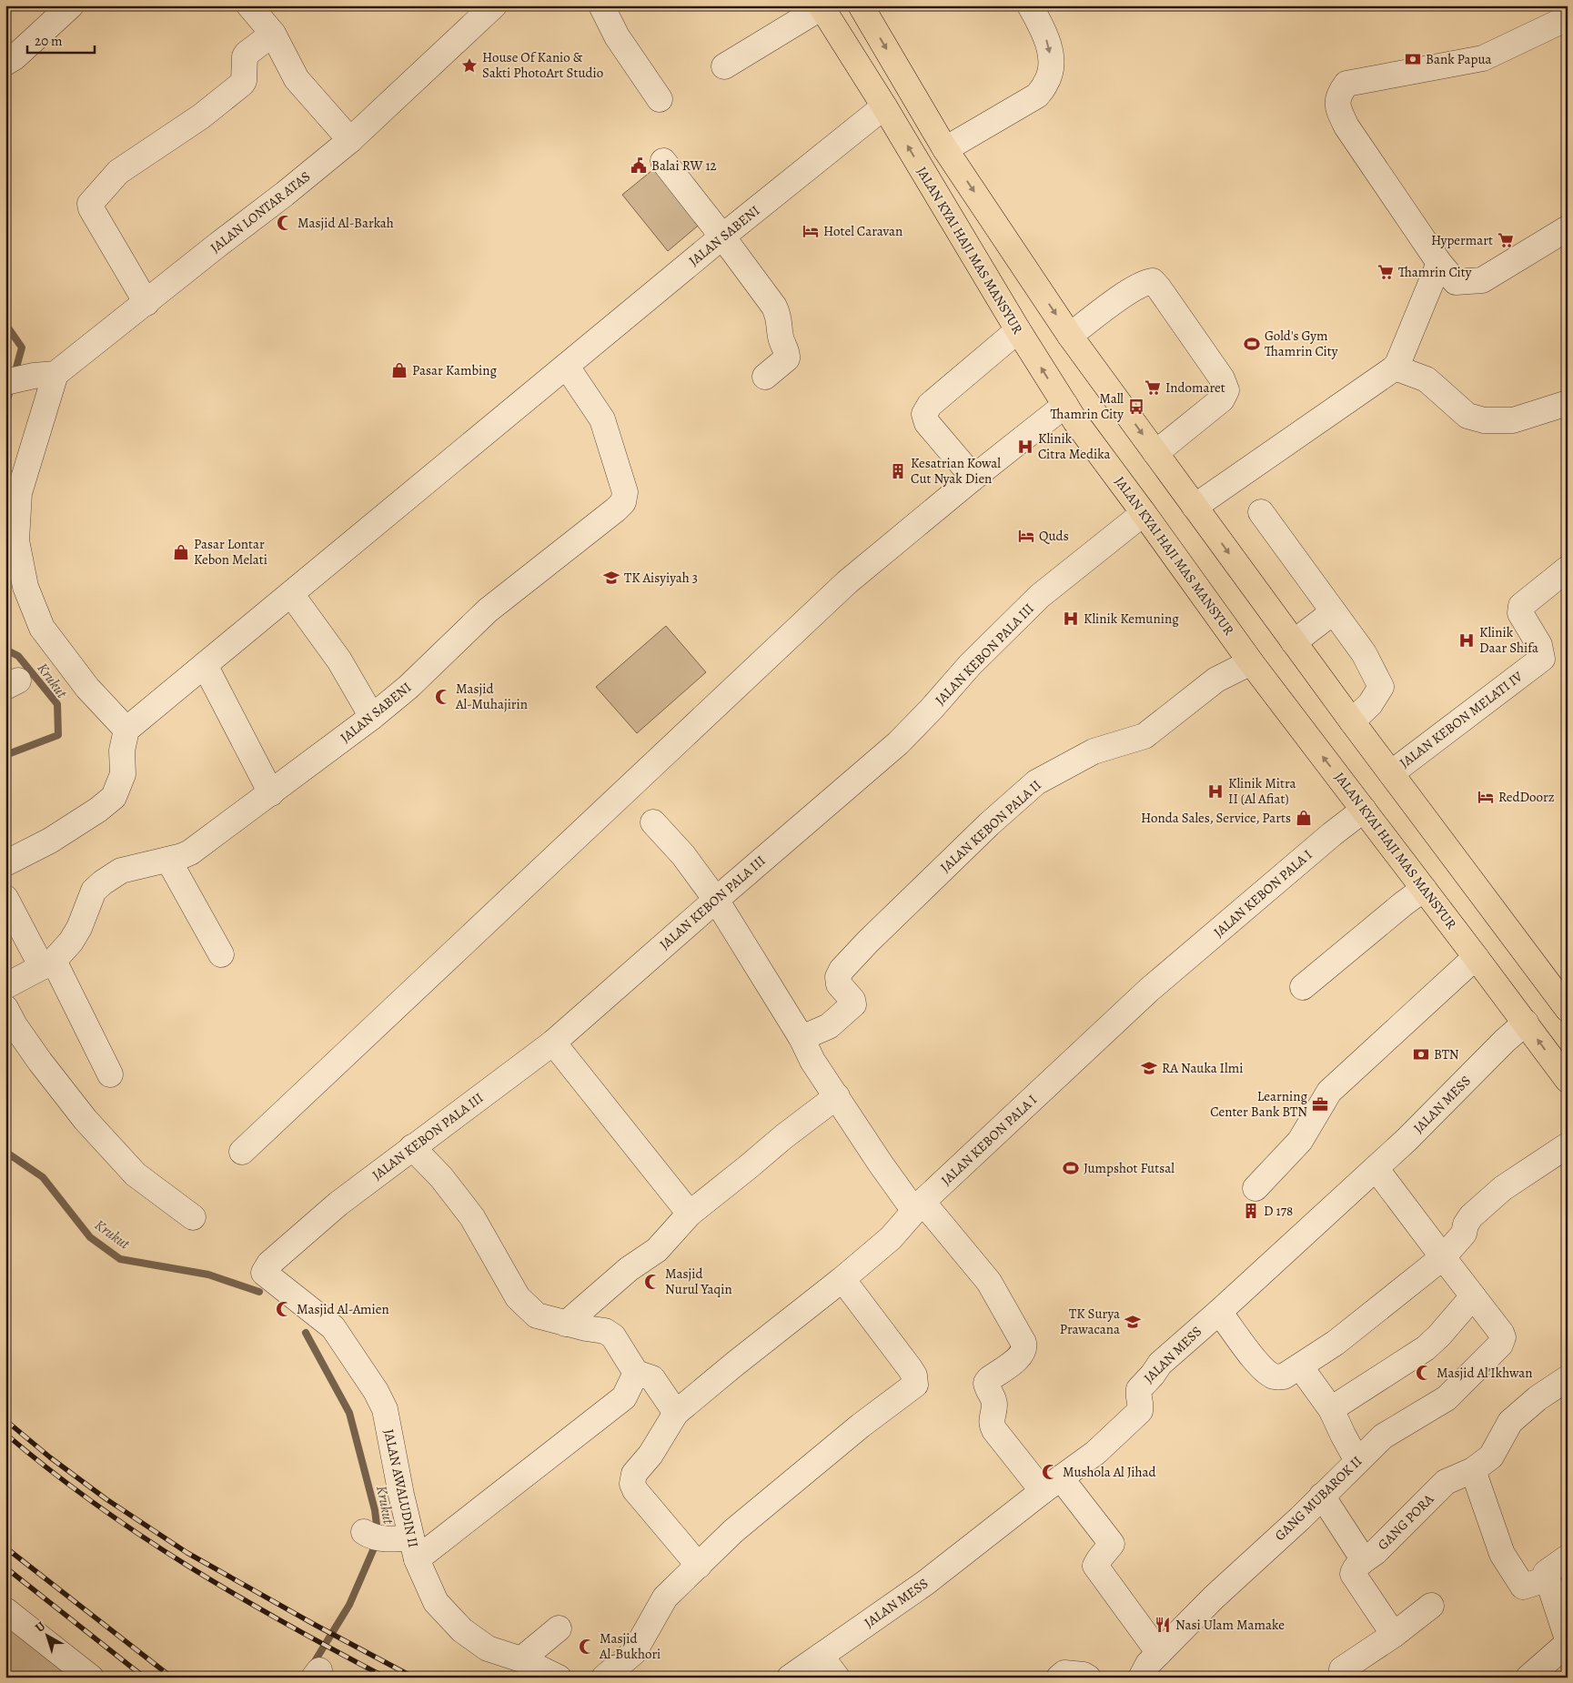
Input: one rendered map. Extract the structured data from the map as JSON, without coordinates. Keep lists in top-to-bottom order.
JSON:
{
  "streets": {
    "main road": ["JALAN KYAI HAJI MAS MANSYUR"],
    "street": [
      "JALAN LONTAR ATAS",
      "JALAN SABENI",
      "JALAN KEBON PALA III",
      "JALAN KEBON MELATI IV",
      "JALAN KEBON PALA II",
      "JALAN KEBON PALA I",
      "JALAN MESS",
      "JALAN AWALUDIN II",
      "GANG MUBAROK II",
      "GANG PORA"
    ]
  },
  "crossings": [
    ["JALAN SABENI", "JALAN KYAI HAJI MAS MANSYUR"],
    ["JALAN KYAI HAJI MAS MANSYUR", "JALAN KEBON PALA III"],
    ["JALAN KYAI HAJI MAS MANSYUR", "JALAN KEBON PALA II"],
    ["JALAN KYAI HAJI MAS MANSYUR", "JALAN KEBON PALA I"],
    ["JALAN KYAI HAJI MAS MANSYUR", "JALAN MESS"],
    ["JALAN KEBON PALA III", "JALAN AWALUDIN II"]
  ],
  "water": ["Krukut"],
  "places": {
    "bank": ["Bank Papua", "BTN"],
    "place": ["House Of Kanio & Sakti PhotoArt Studio"],
    "public building": ["Balai RW 12"],
    "mosque": [
      "Masjid Al-Barkah",
      "Masjid Al-Muhajirin",
      "Masjid Nurul Yaqin",
      "Masjid Al-Amien",
      "Masjid Al'Ikhwan",
      "Mushola Al Jihad",
      "Masjid Al-Bukhori"
    ],
    "hotel": ["Hotel Caravan", "Quds", "RedDoorz"],
    "supermarket": ["Hypermart", "Thamrin City", "Indomaret"],
    "sports": ["Gold's Gym Thamrin City", "Jumpshot Futsal"],
    "shop": ["Pasar Kambing", "Pasar Lontar Kebon Melati", "Honda Sales, Service, Parts"],
    "bus stop": ["Mall Thamrin City"],
    "hospital": [
      "Klinik Citra Medika",
      "Klinik Kemuning",
      "Klinik Daar Shifa",
      "Klinik Mitra II (Al Afiat)"
    ],
    "building": ["Kesatrian Kowal Cut Nyak Dien", "D 178"],
    "school or university": ["TK Aisyiyah 3", "RA Nauka Ilmi", "TK Surya Prawacana"],
    "office": ["Learning Center Bank BTN"],
    "restaurant": ["Nasi Ulam Mamake"]
  },
  "scale_bar": "20 m",
  "north": "top left"
}
